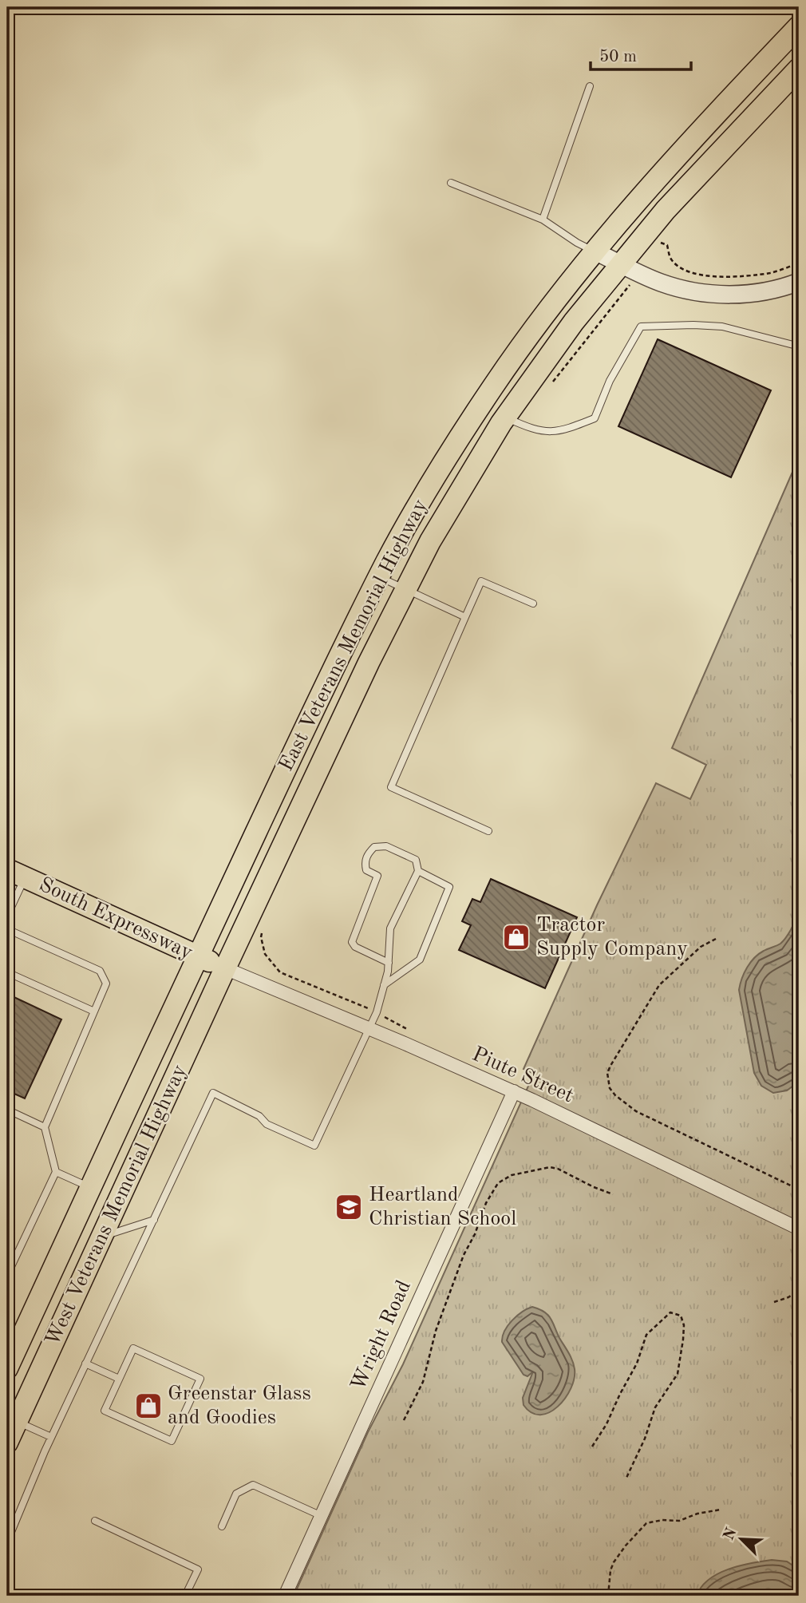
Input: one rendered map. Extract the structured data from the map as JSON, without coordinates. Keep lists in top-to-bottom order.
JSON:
{
  "streets": {
    "main road": ["East Veterans Memorial Highway", "South Expressway", "West Veterans Memorial Highway"],
    "street": ["Piute Street", "Wright Road"]
  },
  "crossings": [
    ["East Veterans Memorial Highway", "South Expressway"],
    ["East Veterans Memorial Highway", "Piute Street"],
    ["East Veterans Memorial Highway", "West Veterans Memorial Highway"],
    ["South Expressway", "Piute Street"],
    ["South Expressway", "West Veterans Memorial Highway"],
    ["Piute Street", "West Veterans Memorial Highway"],
    ["Piute Street", "Wright Road"]
  ],
  "places": {
    "shop": ["Tractor Supply Company", "Greenstar Glass and Goodies"],
    "school or university": ["Heartland Christian School"]
  },
  "scale_bar": "50 m",
  "north": "top left"
}
